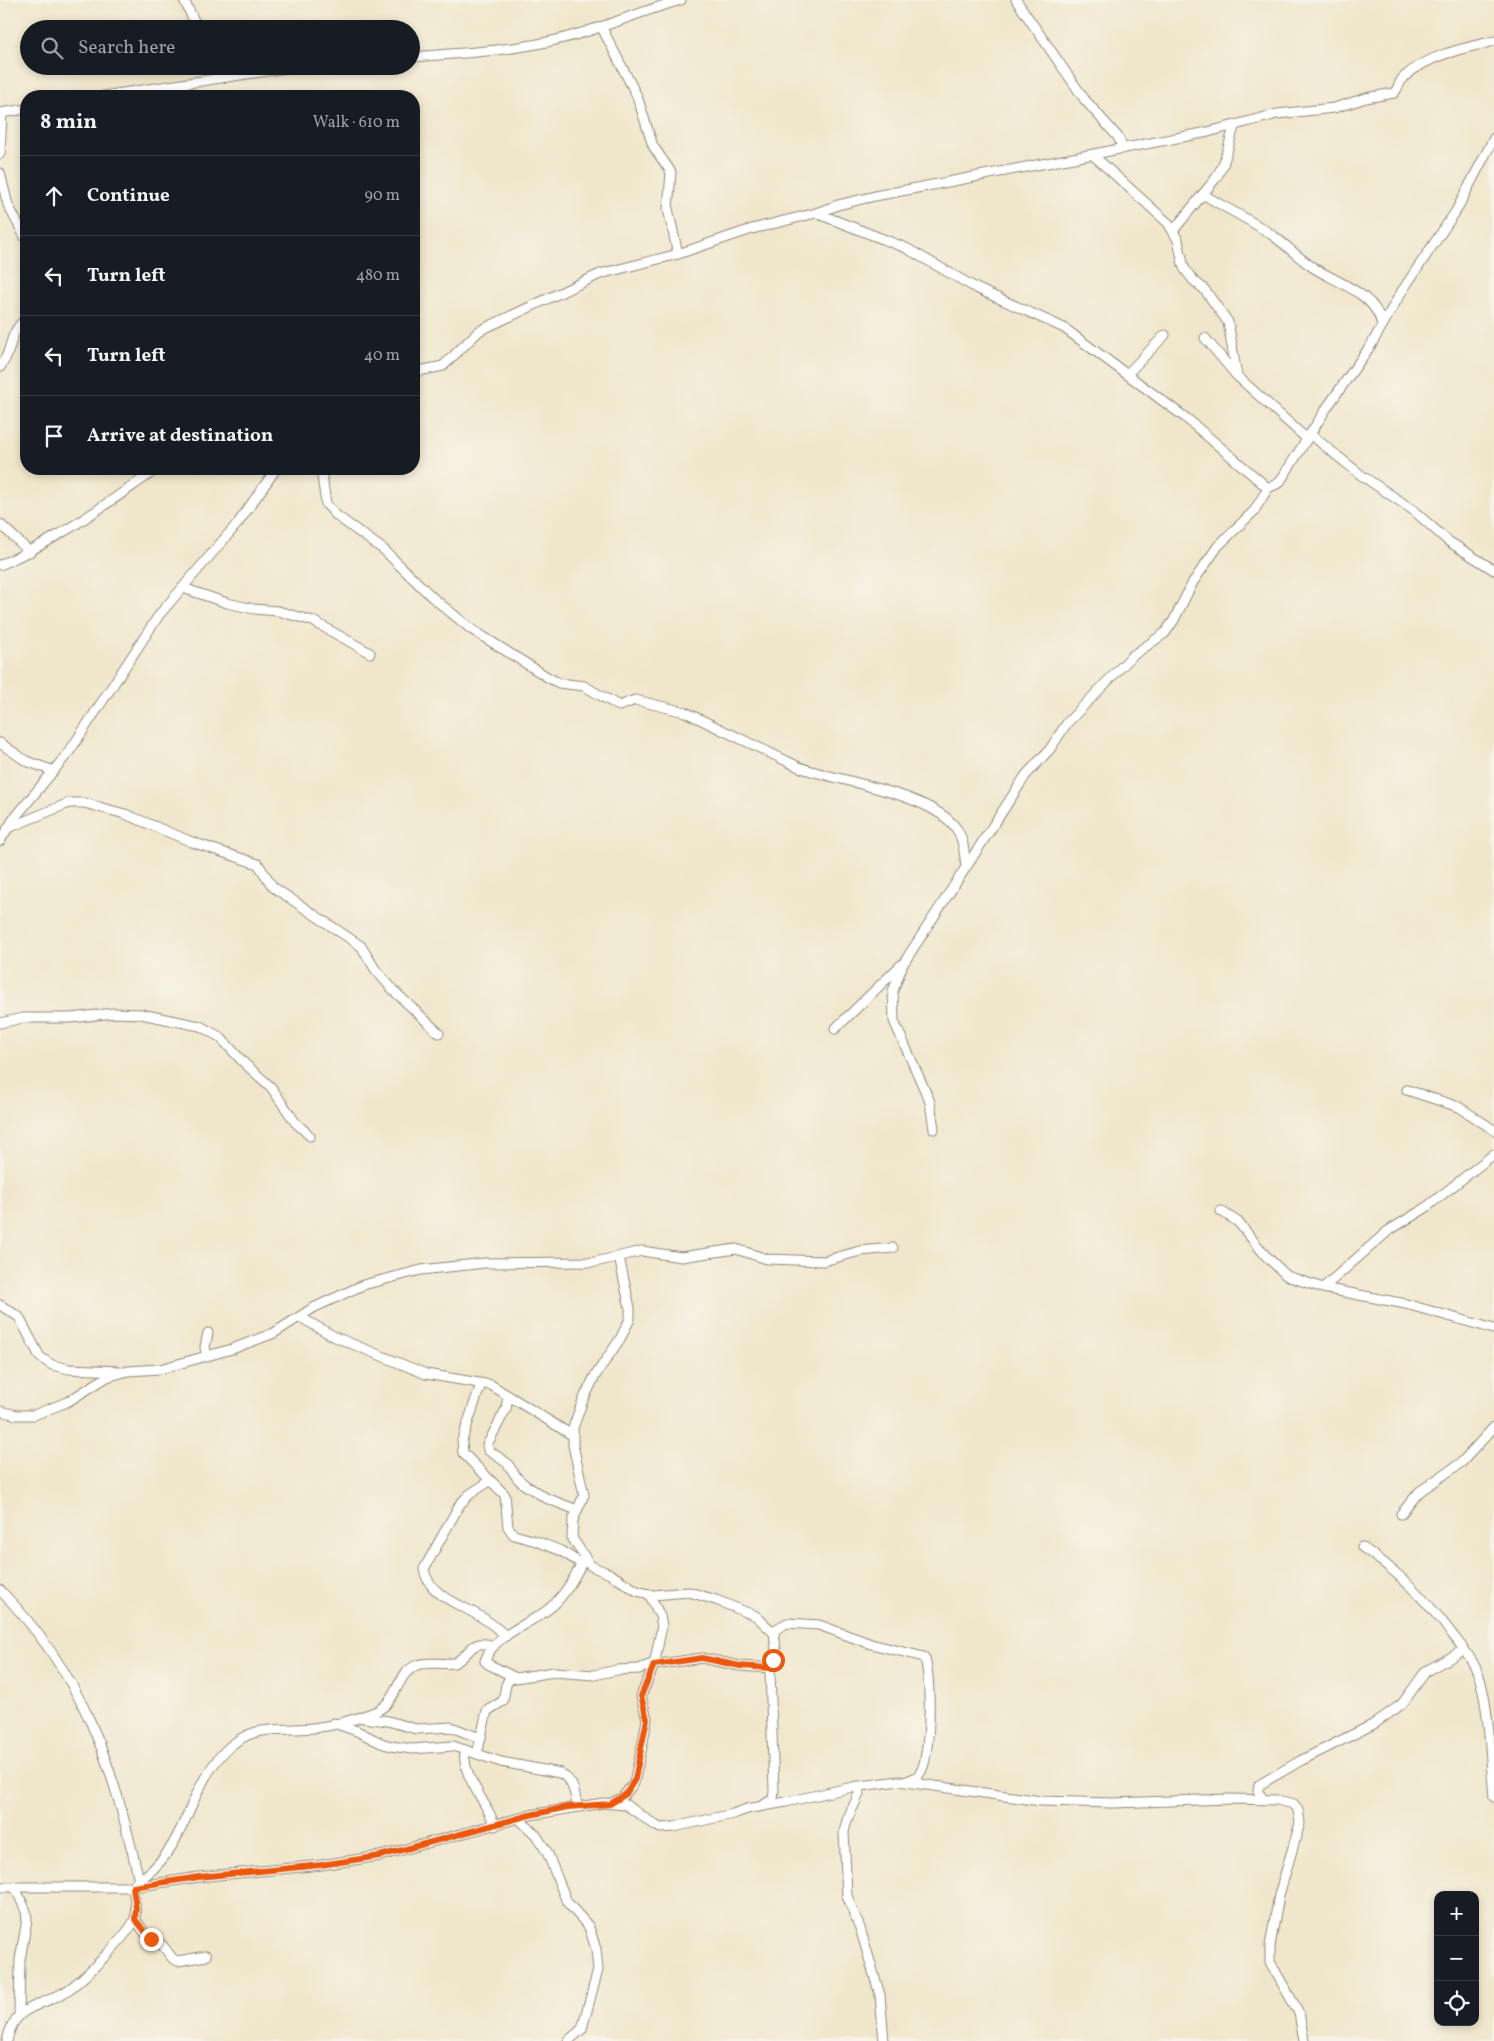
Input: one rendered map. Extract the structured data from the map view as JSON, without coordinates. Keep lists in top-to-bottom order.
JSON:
{
  "page": {
    "search": "Search here",
    "heading": ["8 min", "Walk · 610 m"],
    "list": [
      ["Continue", "90 m"],
      ["Turn left", "480 m"],
      ["Turn left", "40 m"],
      "Arrive at destination"
    ],
    "map_buttons": ["+", "−"]
  }
}
